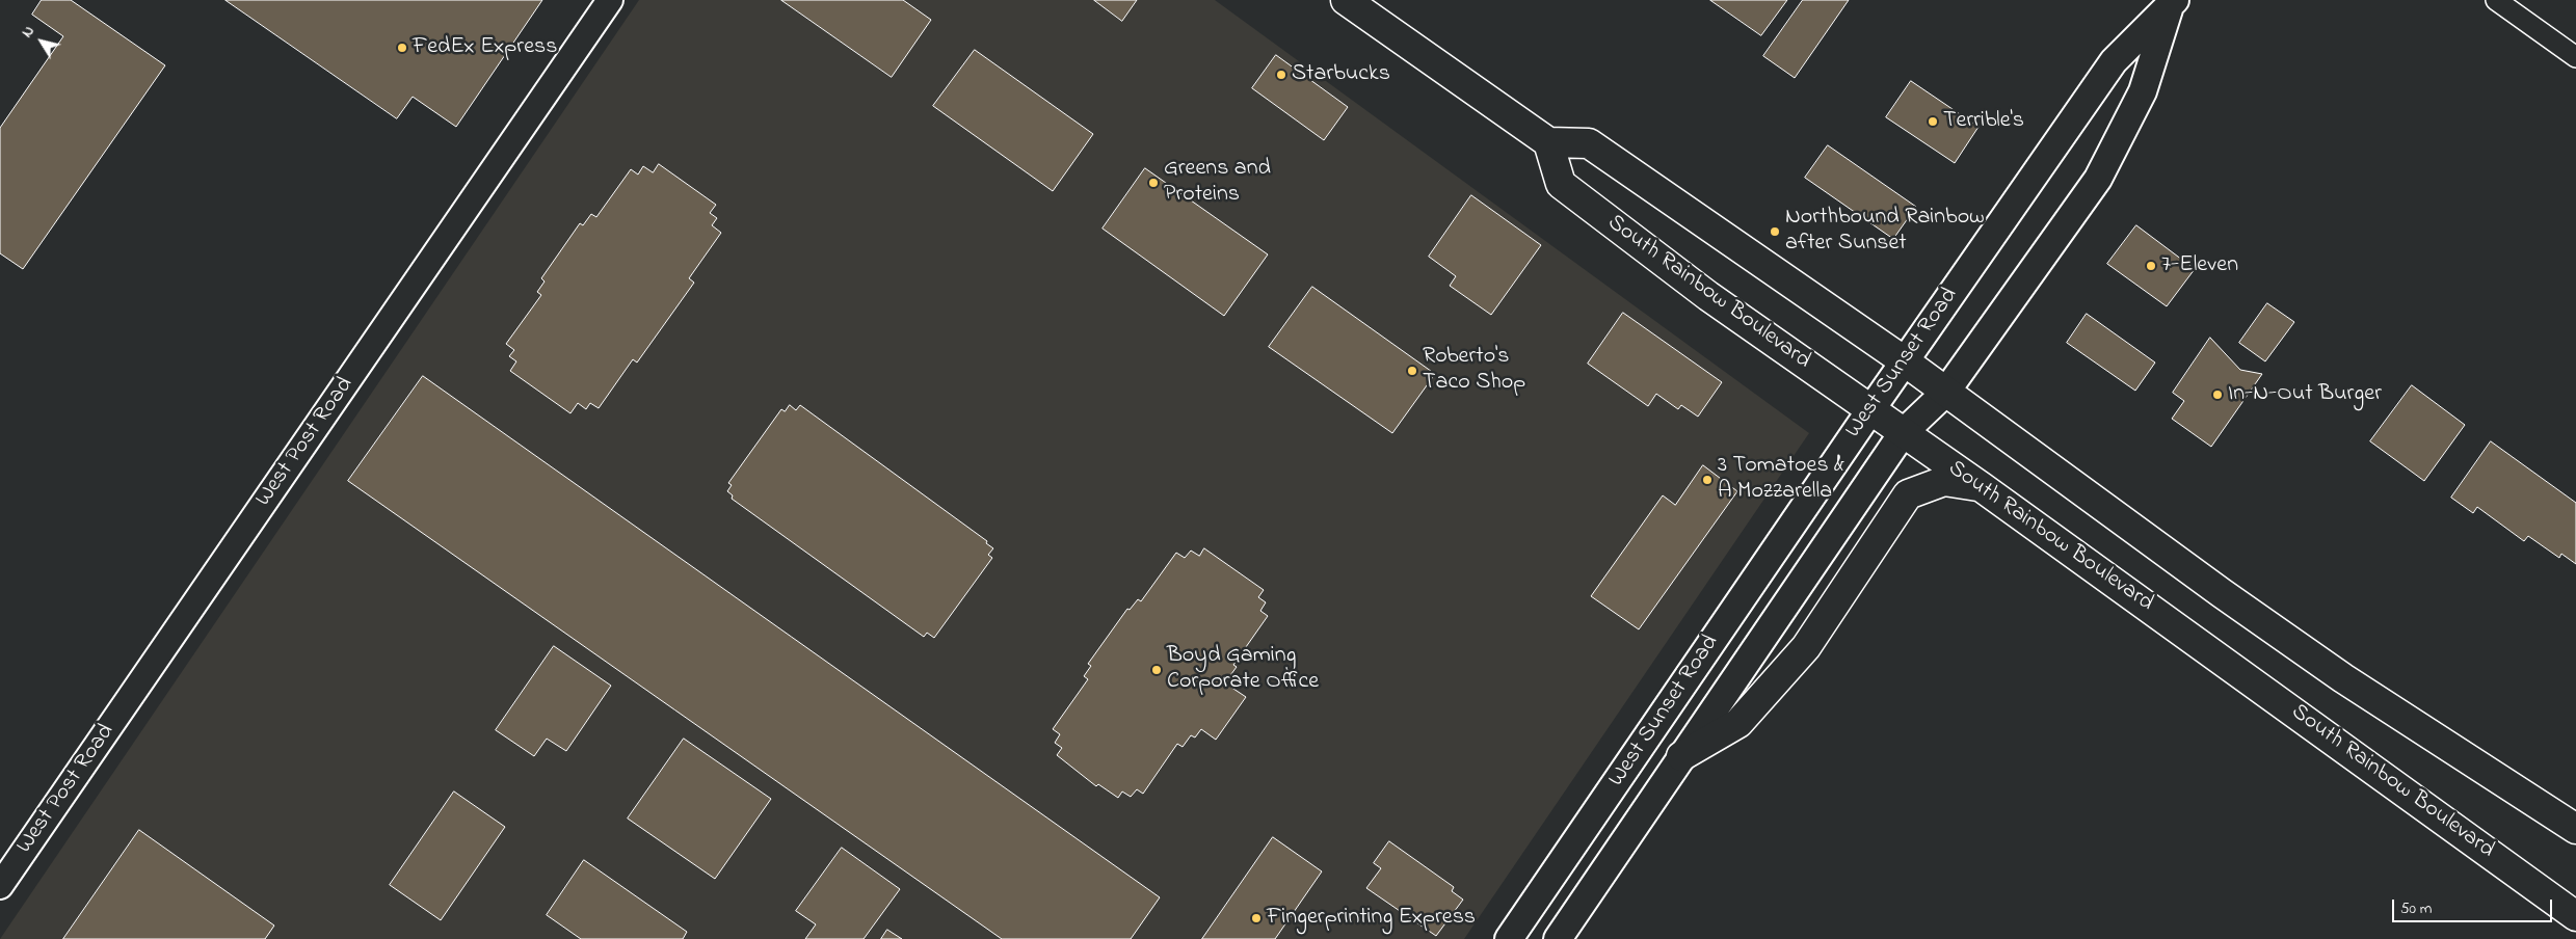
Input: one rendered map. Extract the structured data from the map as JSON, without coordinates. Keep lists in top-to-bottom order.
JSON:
{
  "streets": {
    "main road": ["South Rainbow Boulevard", "West Sunset Road"],
    "street": ["West Post Road"]
  },
  "crossings": [
    ["South Rainbow Boulevard", "West Sunset Road"]
  ],
  "places": [
    "FedEx Express",
    "Starbucks",
    "Terrible's",
    "Greens and Proteins",
    "Northbound Rainbow after Sunset",
    "7-Eleven",
    "Roberto's Taco Shop",
    "In-N-Out Burger",
    "3 Tomatoes & A Mozzarella",
    "Boyd Gaming Corporate Office",
    "Fingerprinting Express"
  ],
  "scale_bar": "50 m",
  "north": "top left"
}
